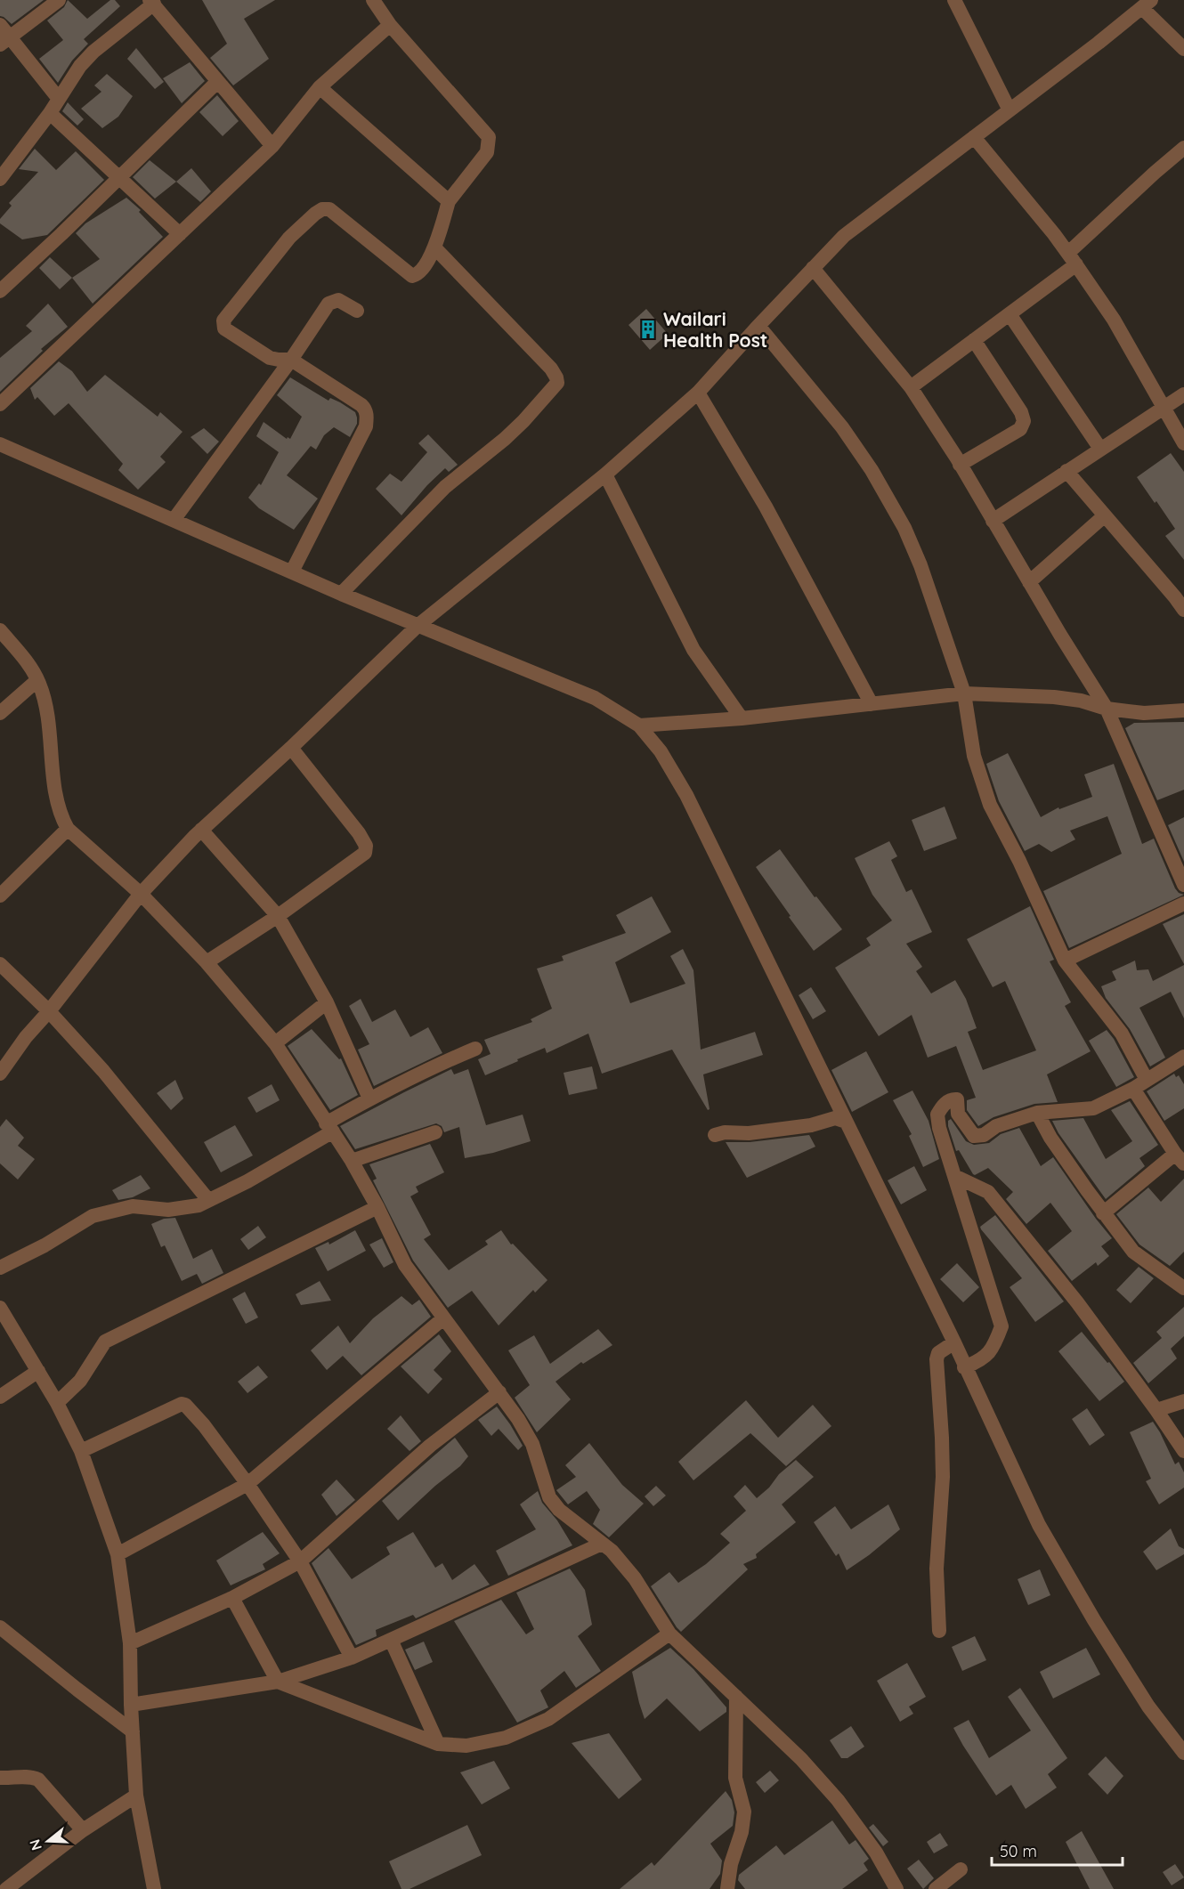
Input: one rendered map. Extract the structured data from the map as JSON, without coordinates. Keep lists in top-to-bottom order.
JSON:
{
  "places": {
    "building": ["Wailari Health Post"]
  },
  "scale_bar": "50 m",
  "north": "left"
}
